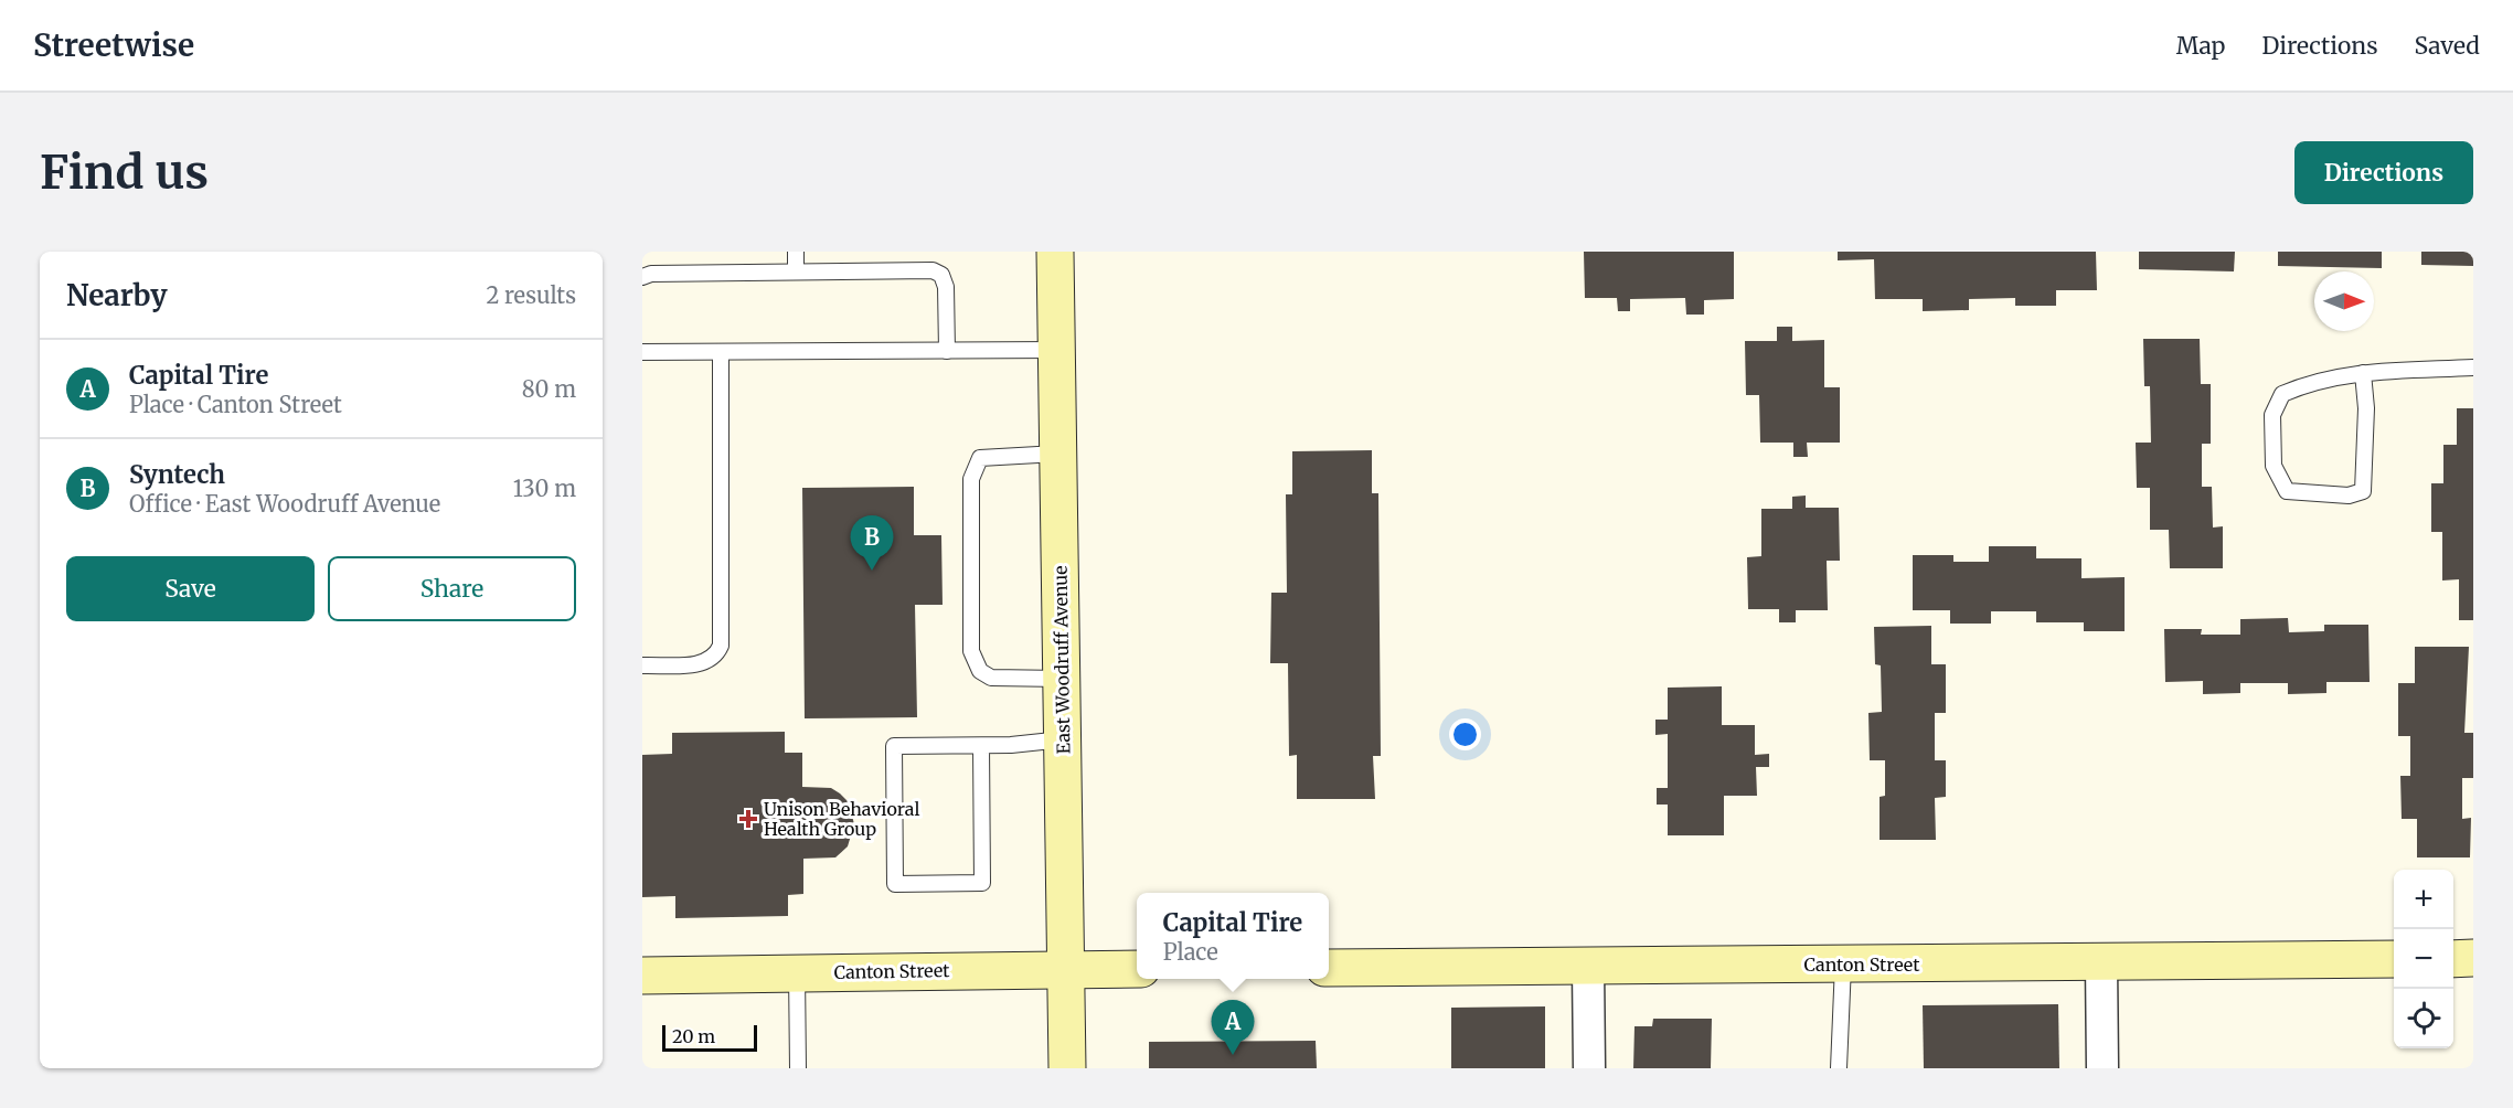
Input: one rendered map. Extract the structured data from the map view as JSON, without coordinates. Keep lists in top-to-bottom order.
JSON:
{
  "streets": {
    "street": ["East Woodruff Avenue", "Canton Street"]
  },
  "crossings": [
    ["East Woodruff Avenue", "Canton Street"]
  ],
  "places": {
    "health": ["Unison Behavioral Health Group"]
  },
  "scale_bar": "20 m",
  "north": "right",
  "page": {
    "header": "Streetwise",
    "nav": ["Map", "Directions", "Saved"],
    "buttons": [
      "Directions",
      ["Save", "Share"]
    ],
    "title": "Find us",
    "heading": ["Nearby", "2 results"],
    "list": [
      {
        "mark": "A",
        "name": "Capital Tire",
        "note": "Place · Canton Street",
        "value": "80 m"
      },
      {
        "mark": "B",
        "name": "Syntech",
        "note": "Office · East Woodruff Avenue",
        "value": "130 m"
      }
    ],
    "pins": ["B", "A"],
    "map_buttons": ["+", "−"],
    "popup": ["Capital Tire", "Place"],
    "scale": "20 m"
  }
}
